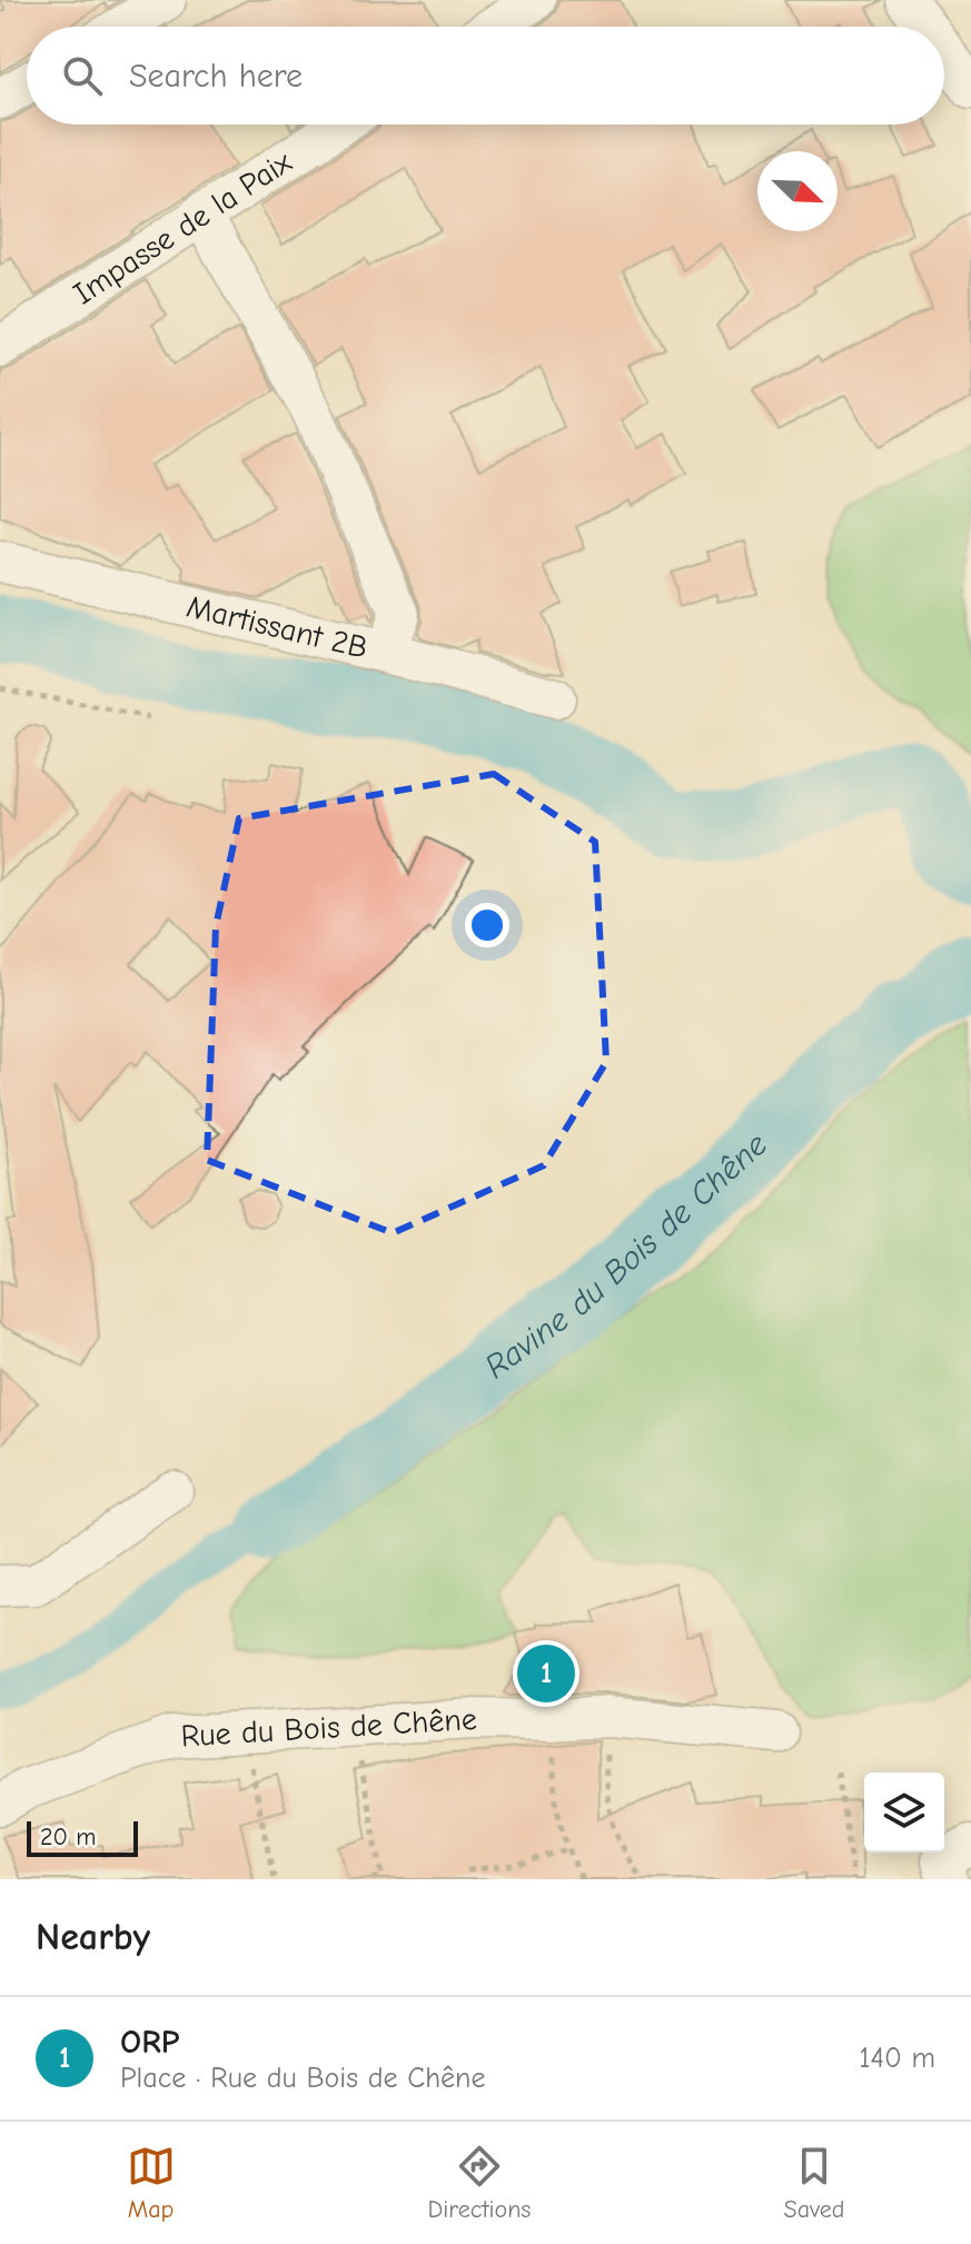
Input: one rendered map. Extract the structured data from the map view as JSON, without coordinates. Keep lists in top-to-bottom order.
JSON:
{
  "streets": {
    "street": ["Impasse de la Paix", "Martissant 2B", "Rue du Bois de Chêne"]
  },
  "water": ["Ravine du Bois de Chêne"],
  "scale_bar": "20 m",
  "north": "bottom right",
  "page": {
    "search": "Search here",
    "pins": "1",
    "scale": "20 m",
    "heading": "Nearby",
    "list": [
      {
        "mark": "1",
        "name": "ORP",
        "note": "Place · Rue du Bois de Chêne",
        "value": "140 m"
      }
    ],
    "nav": ["Map", "Directions", "Saved"]
  }
}
